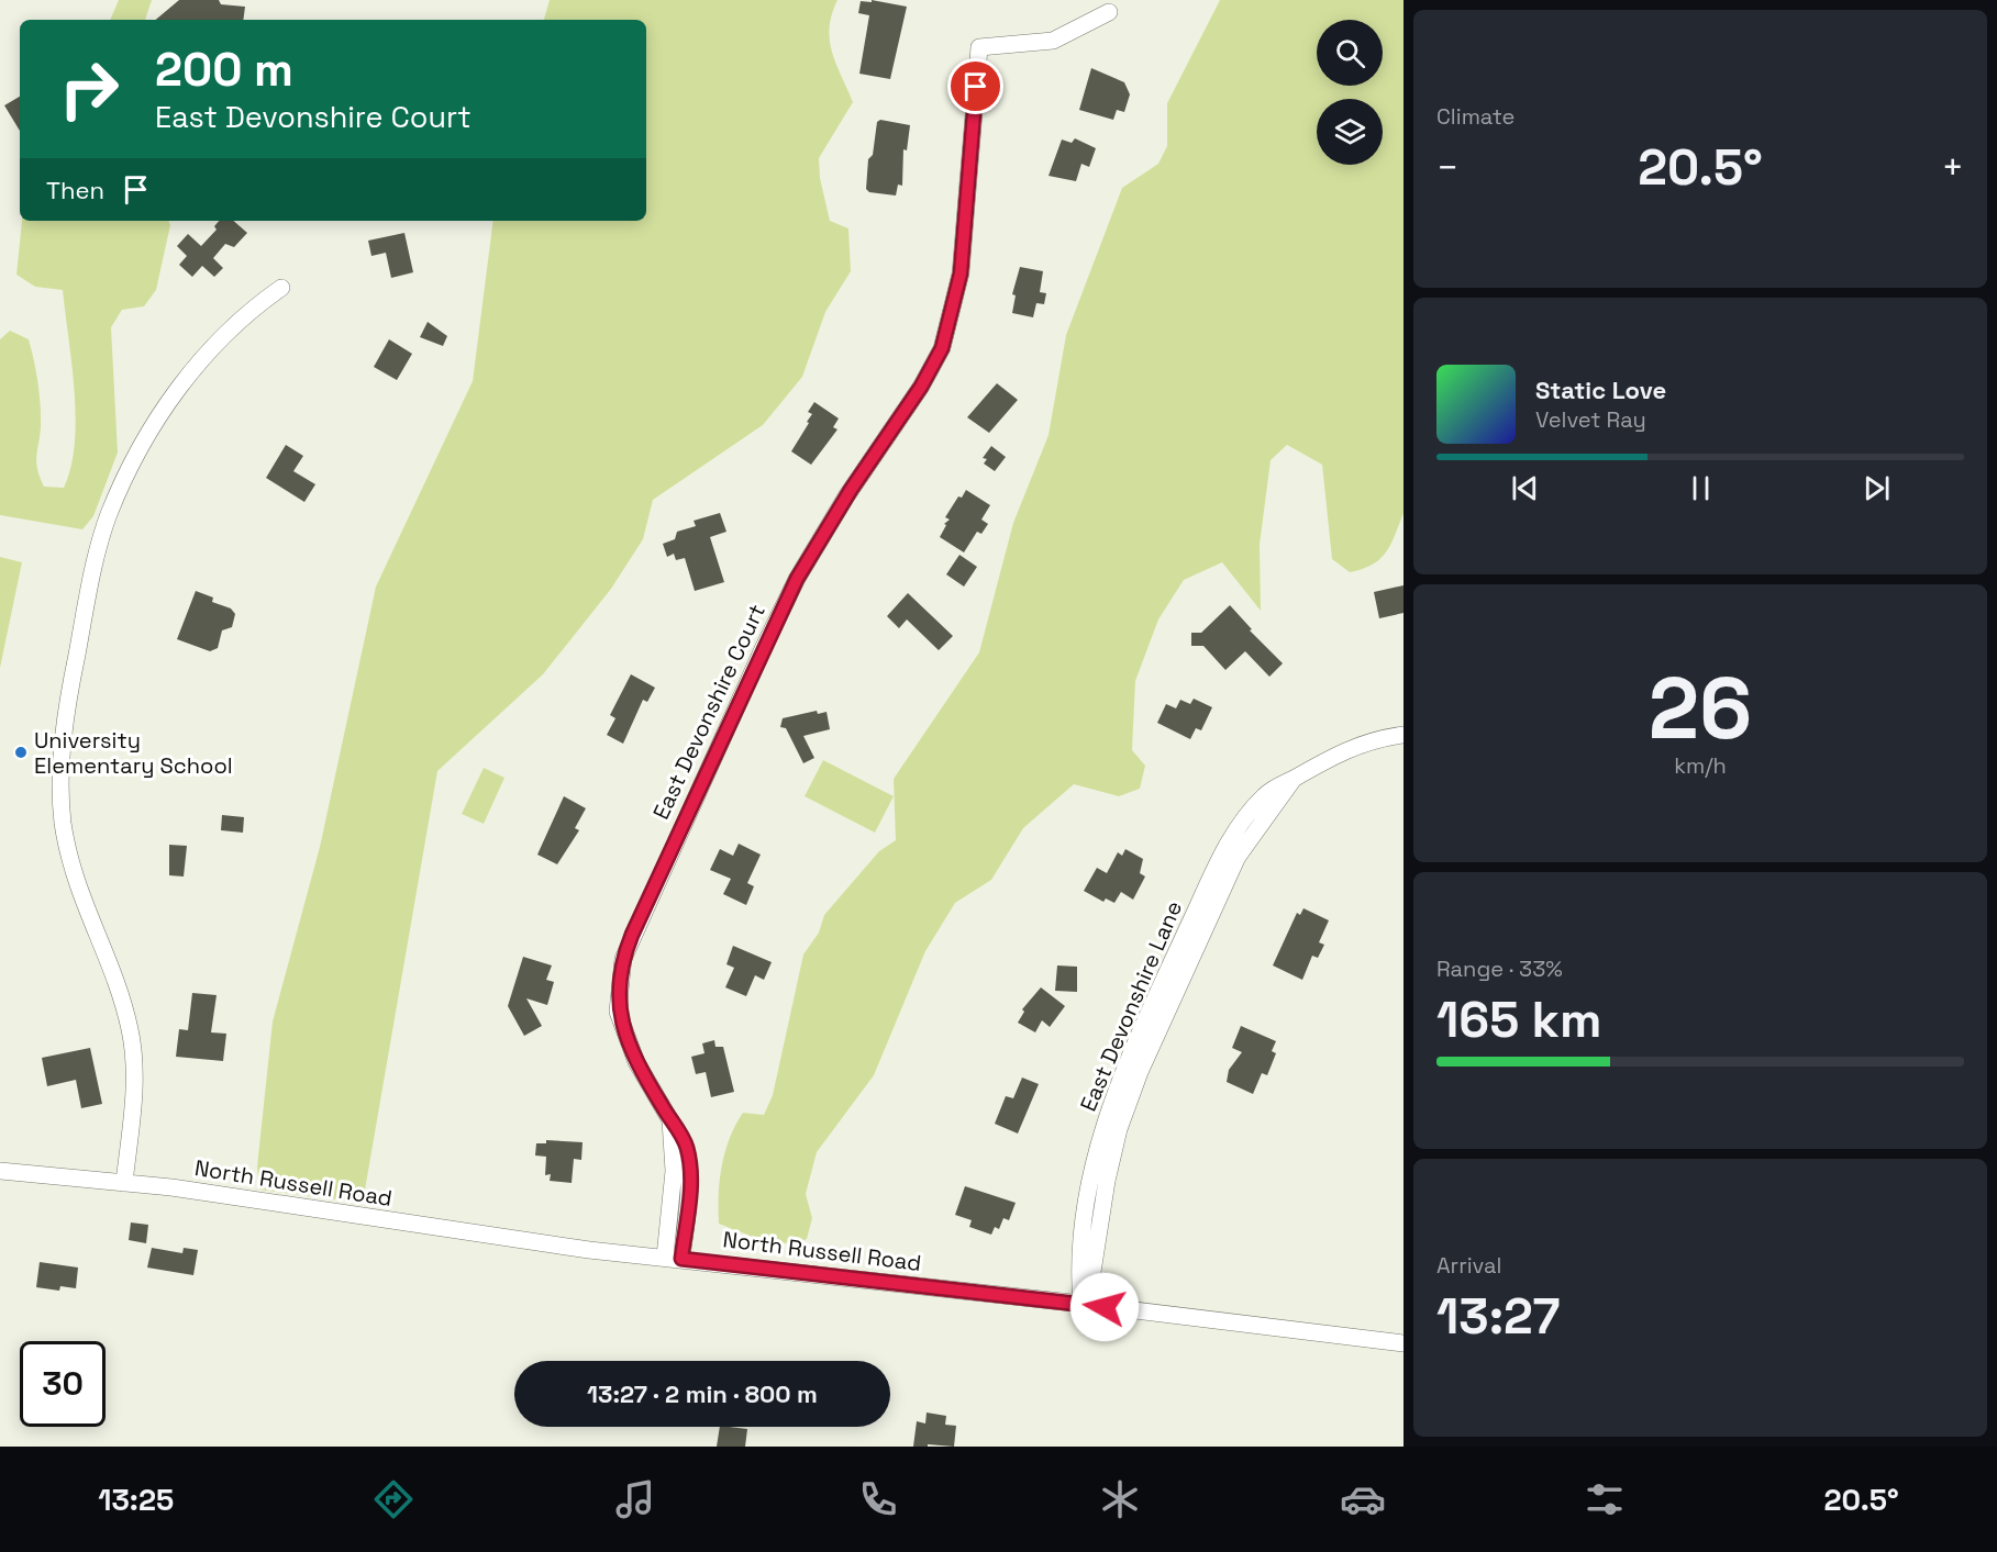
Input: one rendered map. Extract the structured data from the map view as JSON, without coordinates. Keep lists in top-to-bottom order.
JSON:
{
  "streets": {
    "street": ["East Devonshire Court", "East Devonshire Lane", "North Russell Road"]
  },
  "crossings": [
    ["East Devonshire Court", "North Russell Road"],
    ["East Devonshire Lane", "North Russell Road"]
  ],
  "places": ["University Elementary School"],
  "page": {
    "tile": [
      "Climate",
      ["26", "km/h"],
      ["Range · 33%", "165 km"],
      ["Arrival", "13:27"]
    ],
    "turn": ["200 m", "East Devonshire Court"],
    "heat": ["−", "20.5°", "+"],
    "then": "Then",
    "song": ["Static Love", "Velvet Ray"],
    "limit": "30",
    "trip": "13:27 · 2 min · 800 m",
    "tabs": ["13:25", "20.5°"]
  }
}
